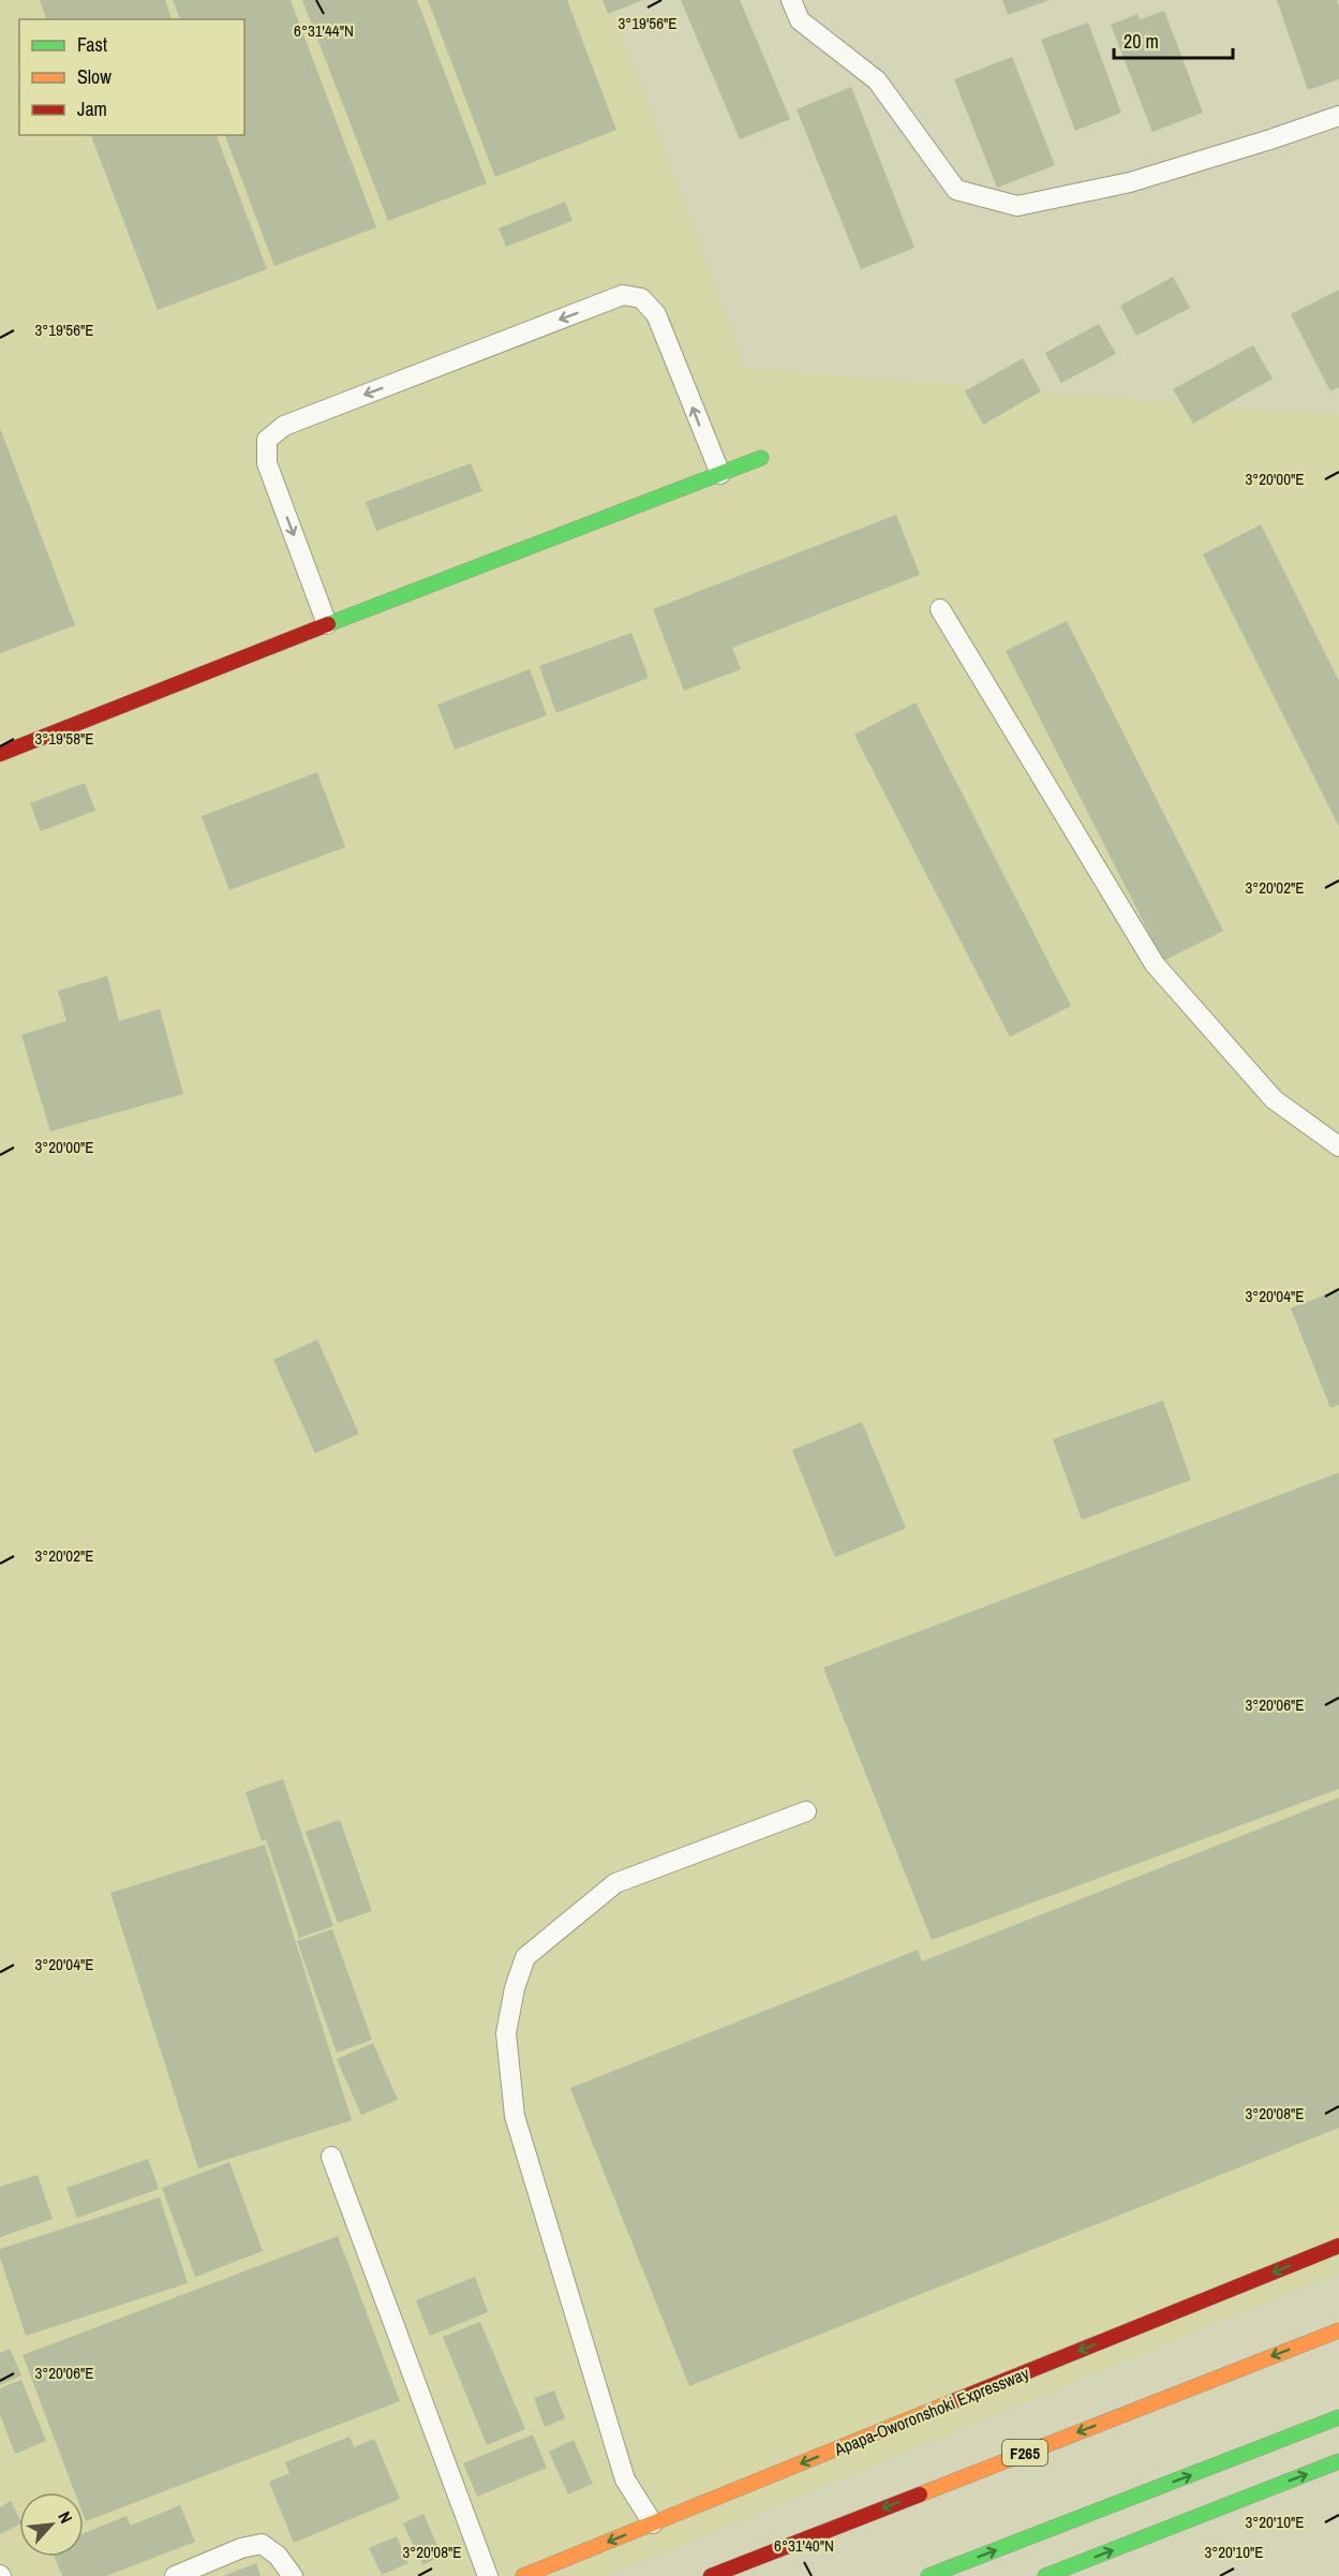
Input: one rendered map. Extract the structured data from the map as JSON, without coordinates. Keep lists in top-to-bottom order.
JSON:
{
  "streets": {
    "main road": ["Apapa-Oworonshoki Expressway", "F265"]
  },
  "legend": ["Fast", "Slow", "Jam"],
  "scale_bar": "20 m",
  "north": "top right",
  "coordinates": [
    "3°19'56\"E",
    "6°31'44\"N",
    "3°20'00\"E",
    "3°19'58\"E",
    "3°20'02\"E",
    "3°20'04\"E",
    "3°20'06\"E",
    "3°20'08\"E",
    "3°20'10\"E",
    "6°31'40\"N"
  ]
}
